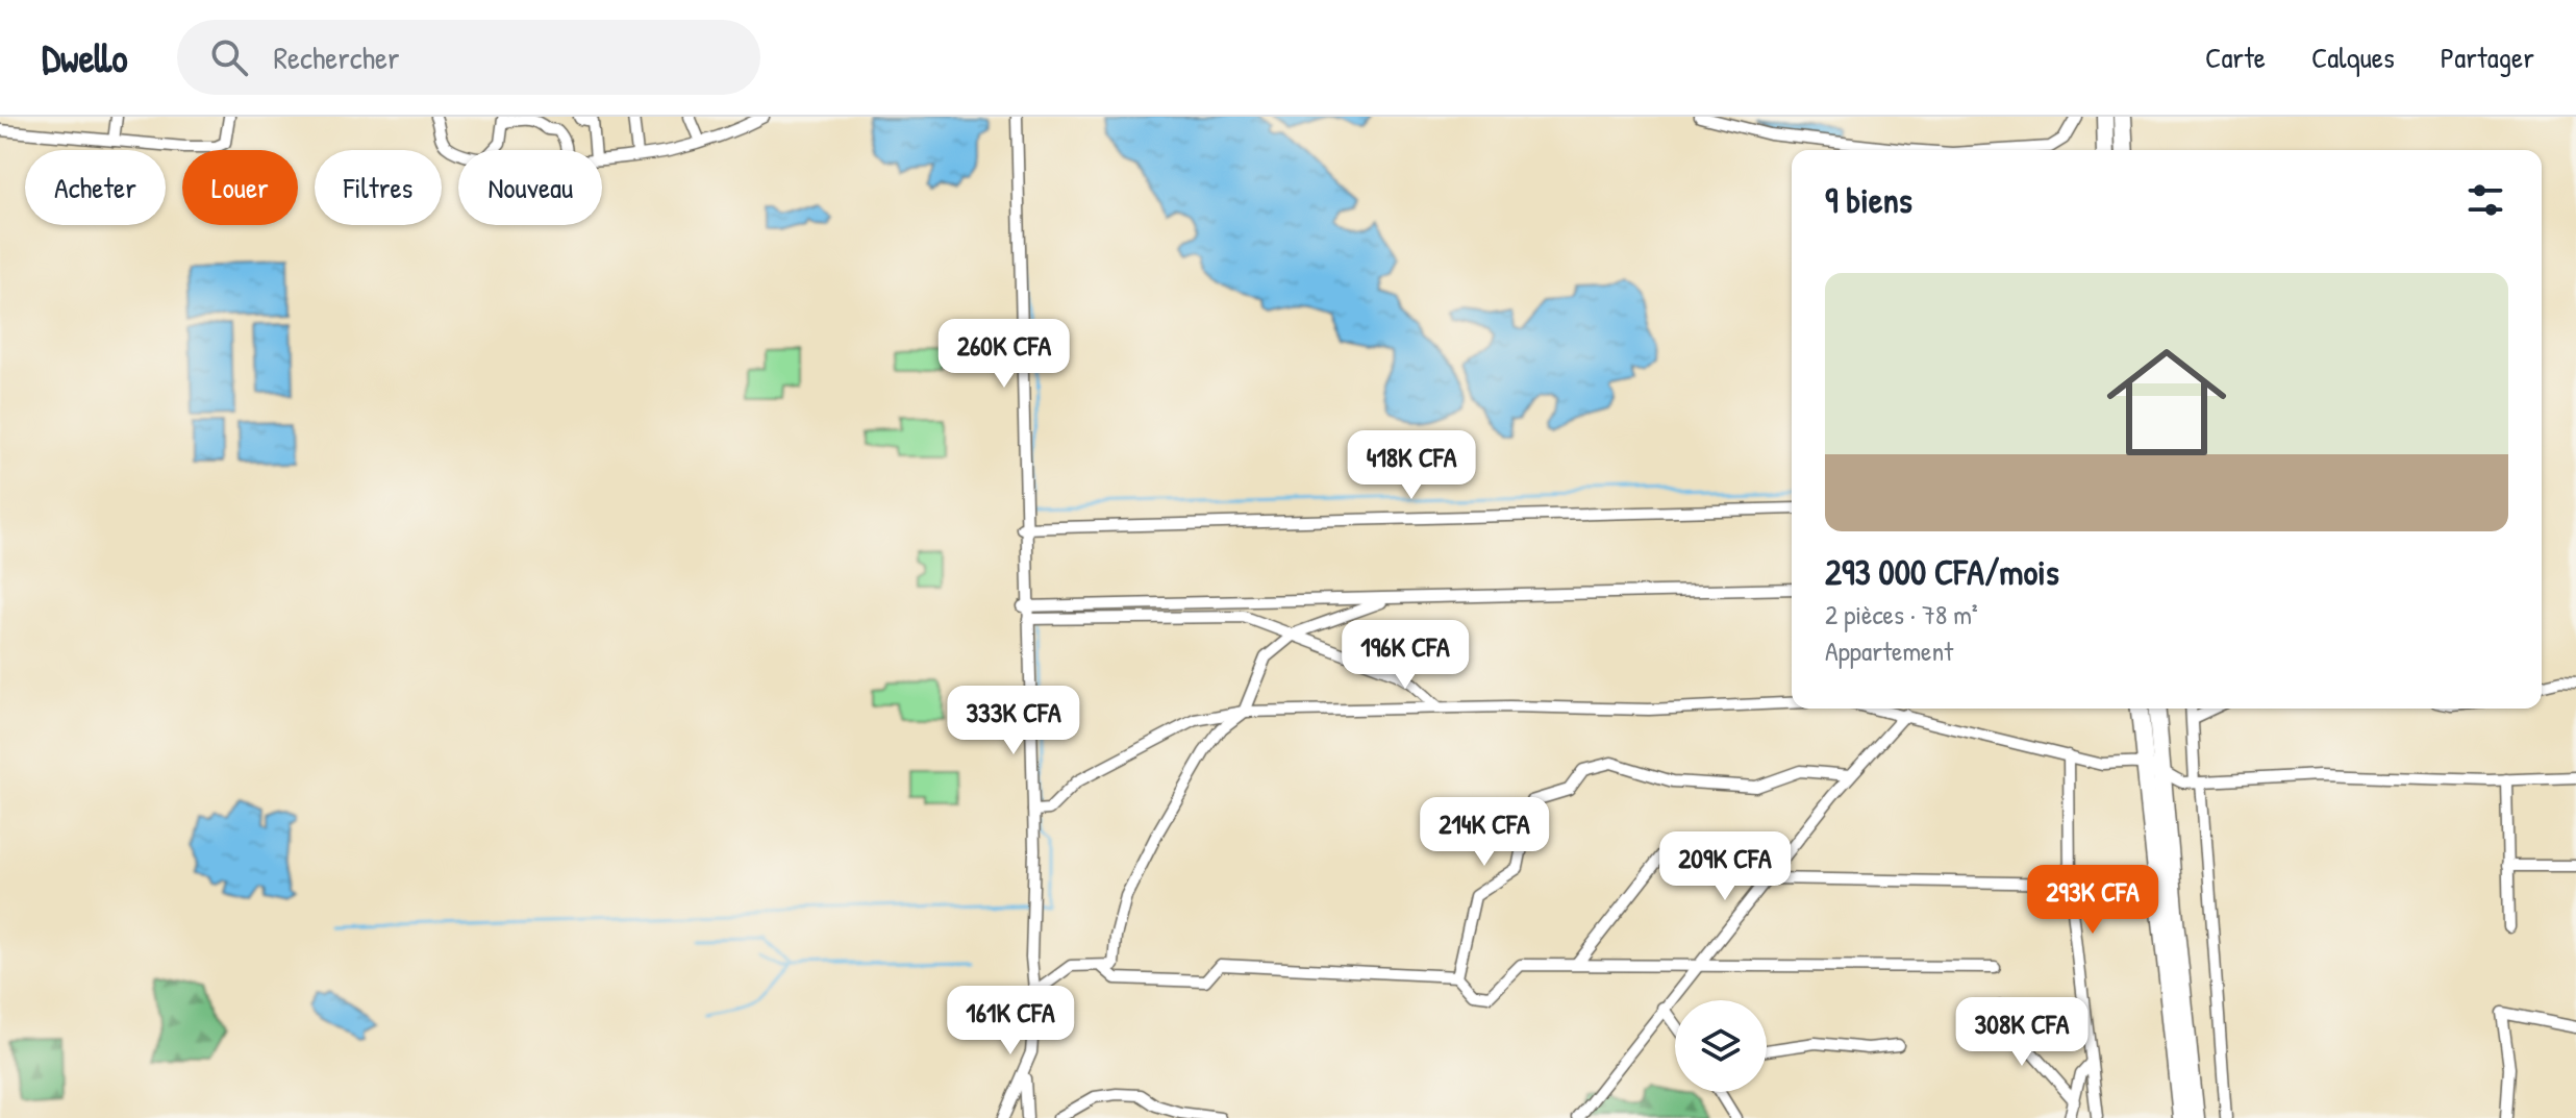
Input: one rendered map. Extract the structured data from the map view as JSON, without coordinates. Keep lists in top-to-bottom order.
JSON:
{
  "page": {
    "header": "Dwello",
    "search": "Rechercher",
    "nav": ["Carte", "Calques", "Partager"],
    "chip": [
      "Acheter",
      "Louer",
      "Filtres",
      "Nouveau"
    ],
    "heading": "9 biens",
    "list": [
      {
        "name": "293 000 CFA/mois",
        "note": "2 pièces · 78 m² · Appartement"
      }
    ],
    "price": [
      "260K CFA",
      "418K CFA",
      "196K CFA",
      "333K CFA",
      "214K CFA",
      "209K CFA",
      "293K CFA",
      "161K CFA",
      "308K CFA"
    ]
  }
}
